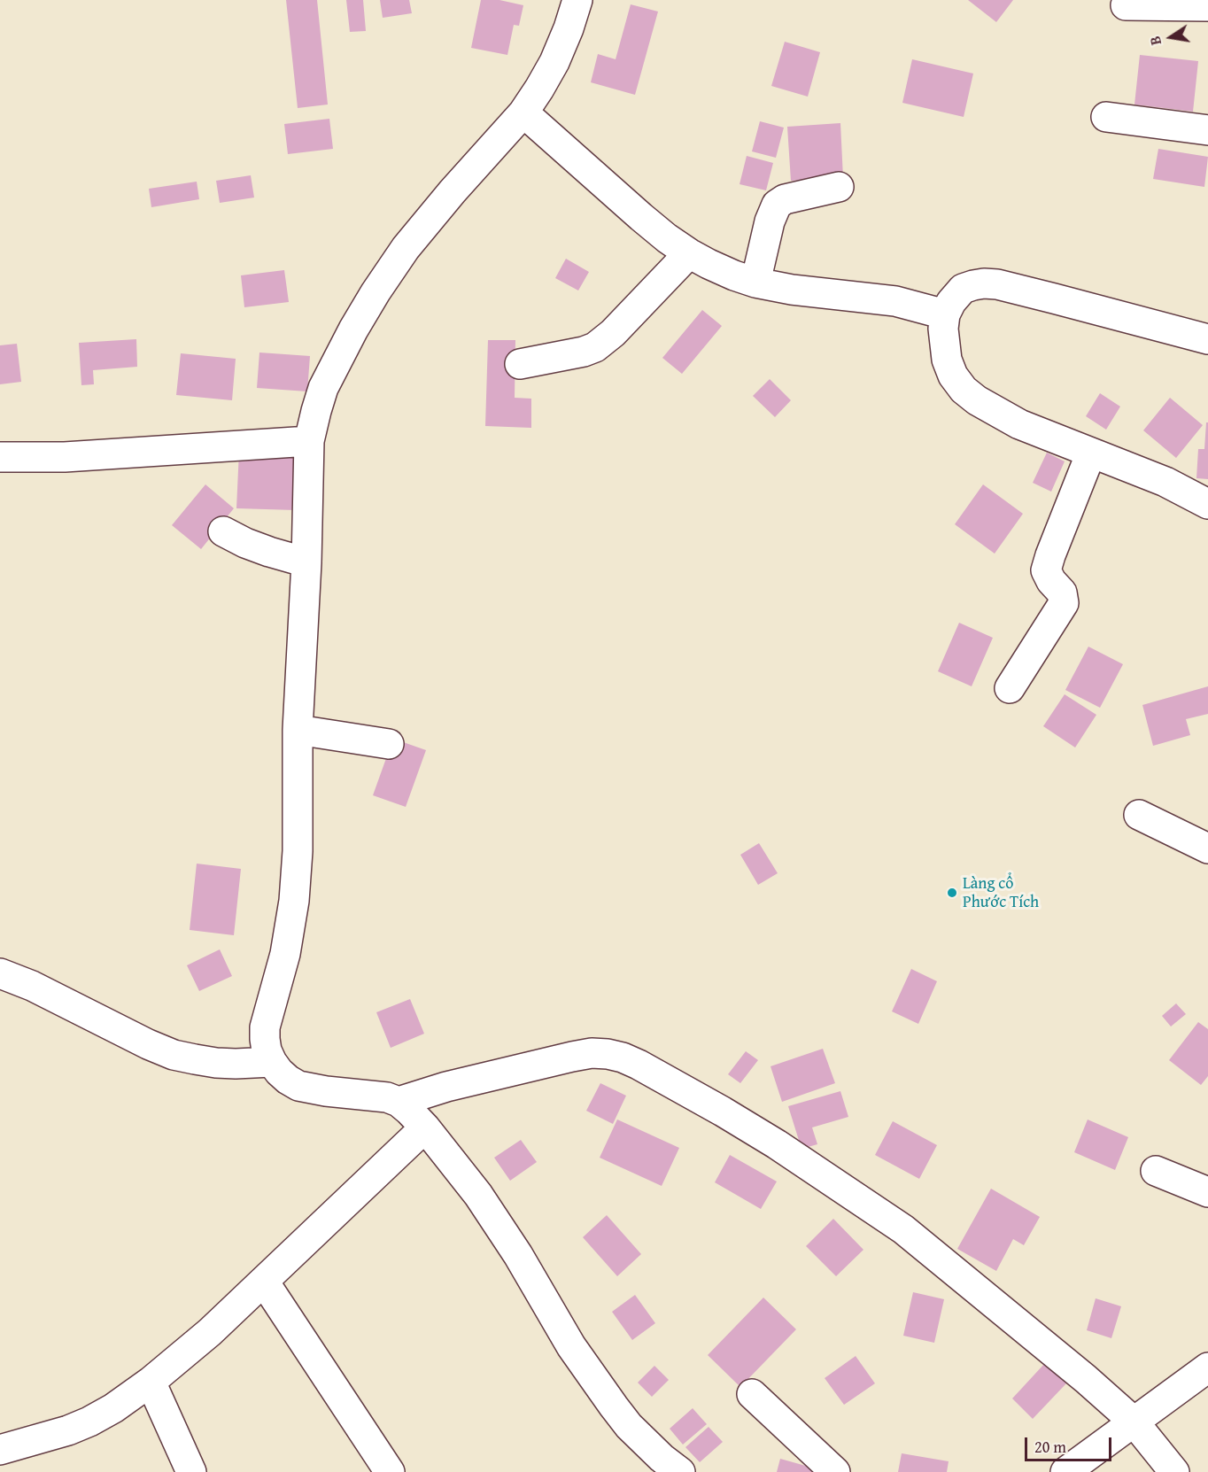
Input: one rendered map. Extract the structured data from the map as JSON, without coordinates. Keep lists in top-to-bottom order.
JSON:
{
  "places": ["Làng cổ Phước Tích"],
  "scale_bar": "20 m",
  "north": "left"
}
